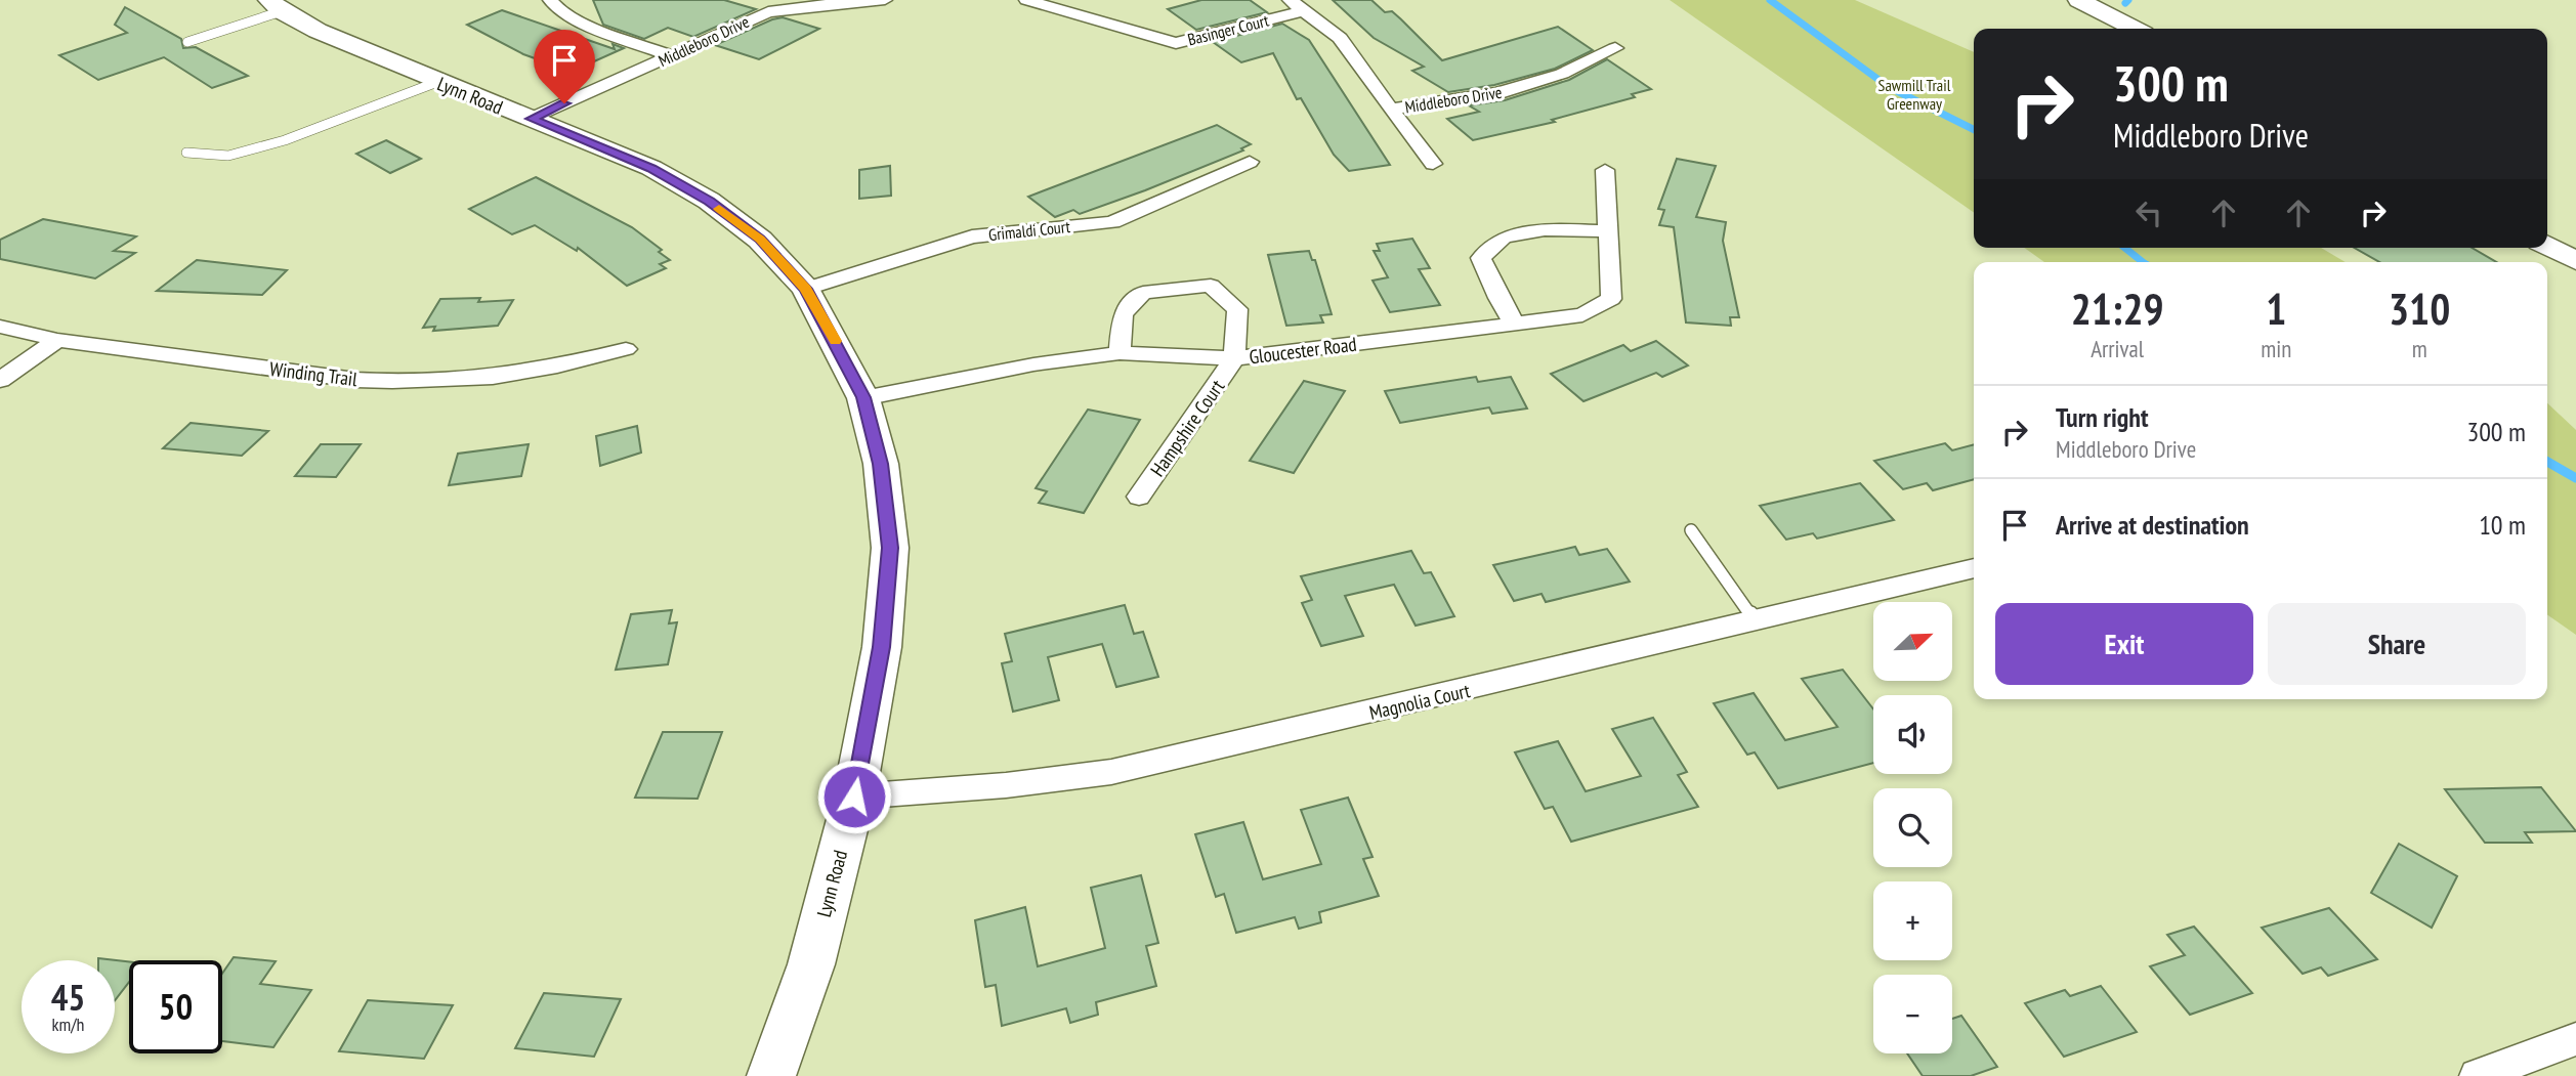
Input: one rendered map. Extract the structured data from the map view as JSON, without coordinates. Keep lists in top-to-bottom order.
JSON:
{
  "streets": {
    "main road": ["Lynn Road"],
    "street": [
      "Basinger Court",
      "Middleboro Drive",
      "Grimaldi Court",
      "Gloucester Road",
      "Winding Trail",
      "Hampshire Court",
      "Magnolia Court"
    ]
  },
  "crossings": [
    ["Basinger Court", "Middleboro Drive"],
    ["Middleboro Drive", "Lynn Road"],
    ["Lynn Road", "Grimaldi Court"],
    ["Lynn Road", "Gloucester Road"],
    ["Lynn Road", "Magnolia Court"],
    ["Gloucester Road", "Hampshire Court"]
  ],
  "parks": ["Sawmill Trail Greenway"],
  "north": "top right",
  "page": {
    "turn": ["300 m", "Middleboro Drive"],
    "eta": [
      "21:29",
      "Arrival",
      "1",
      "min",
      "310",
      "m"
    ],
    "list": [
      {
        "name": "Turn right",
        "note": "Middleboro Drive",
        "value": "300 m"
      },
      {
        "name": "Arrive at destination",
        "value": "10 m"
      }
    ],
    "buttons": ["Exit", "Share"],
    "map_buttons": ["+", "−"],
    "speed": "45 km/h",
    "limit": "50"
  }
}
